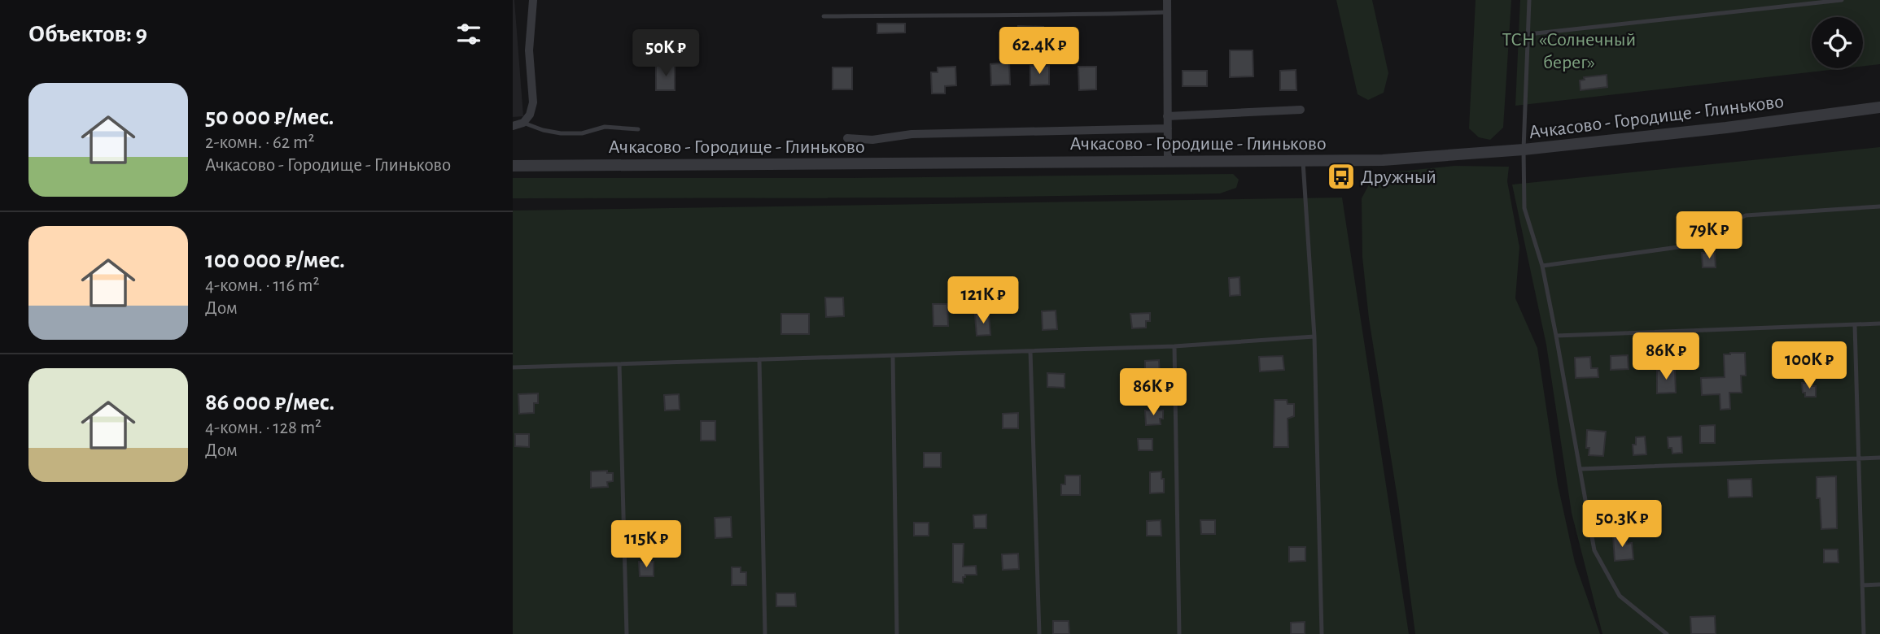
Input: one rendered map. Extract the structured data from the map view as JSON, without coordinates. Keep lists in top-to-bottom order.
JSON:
{
  "streets": {
    "street": ["Ачкасово - Городище - Глиньково"]
  },
  "parks": ["ТСН «Солнечный берег»"],
  "places": {
    "bus stop": ["Дружный"]
  },
  "page": {
    "heading": "Объектов: 9",
    "price": [
      "62.4K ₽",
      "50K ₽",
      "79K ₽",
      "121K ₽",
      "86K ₽",
      "100K ₽",
      "86K ₽",
      "50.3K ₽",
      "115K ₽"
    ],
    "list": [
      {
        "name": "50 000 ₽/мес.",
        "note": "2-комн. · 62 m² · Ачкасово - Городище - Глиньково"
      },
      {
        "name": "100 000 ₽/мес.",
        "note": "4-комн. · 116 m² · Дом"
      },
      {
        "name": "86 000 ₽/мес.",
        "note": "4-комн. · 128 m² · Дом"
      }
    ]
  }
}
